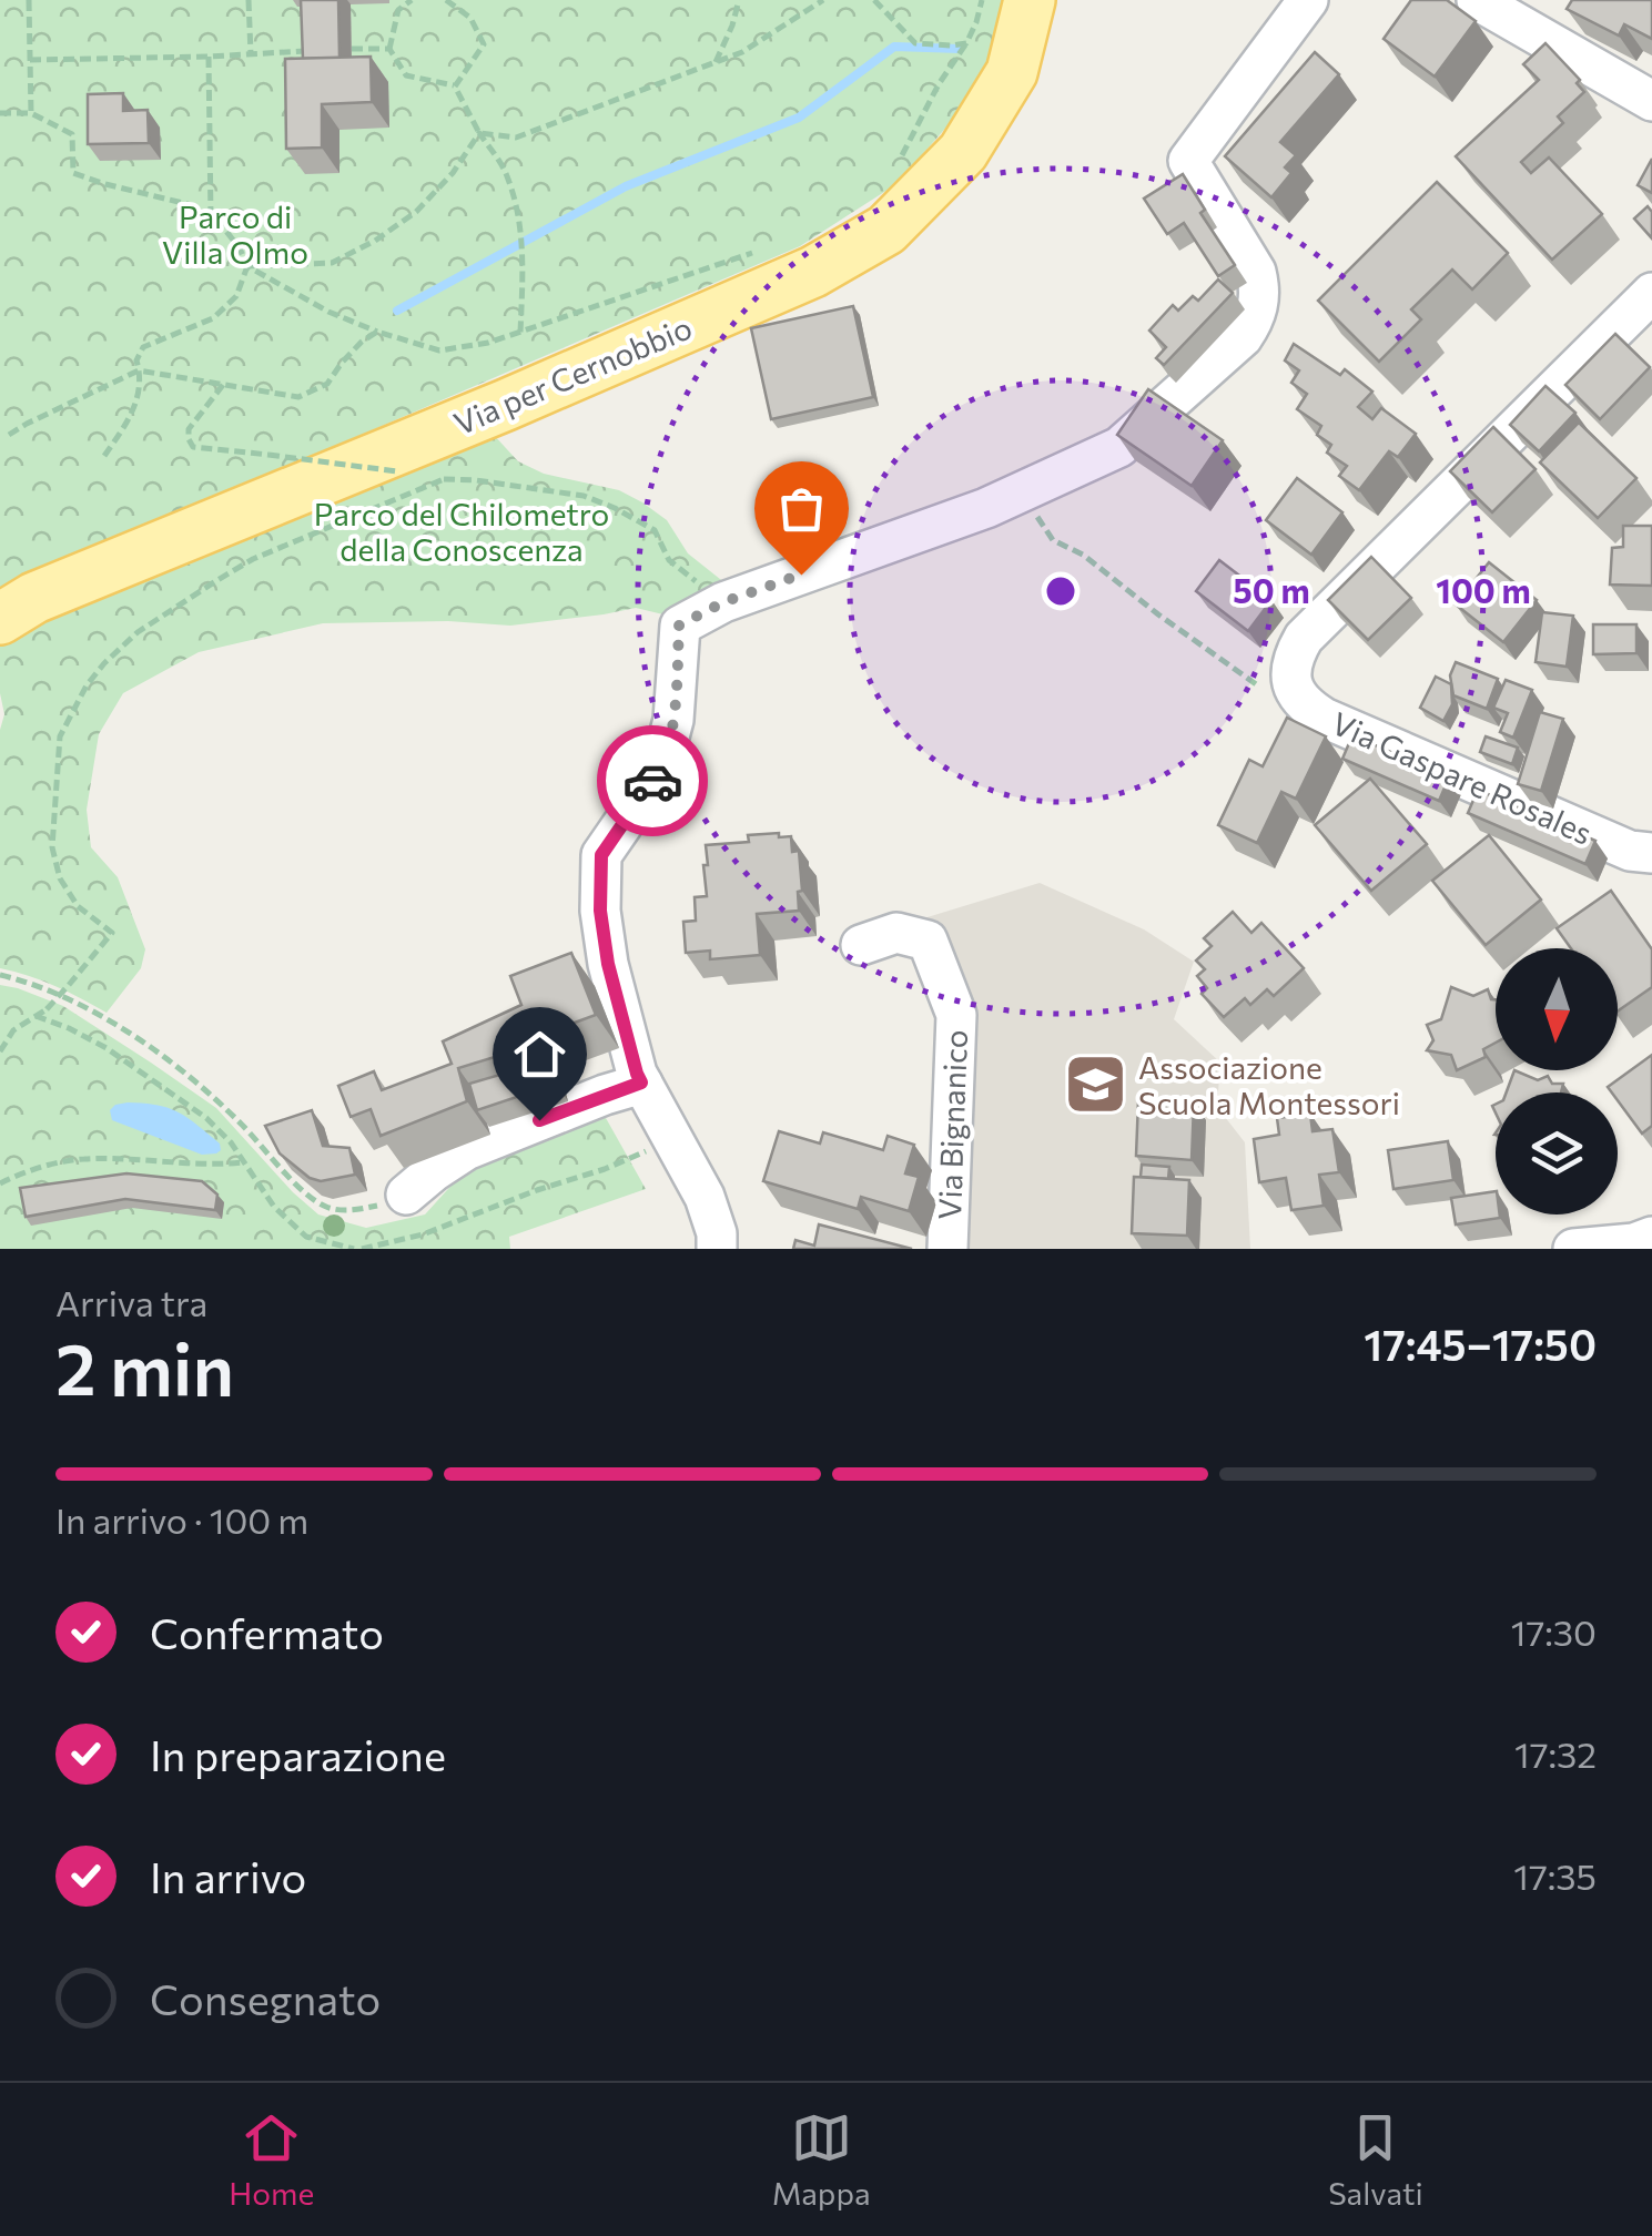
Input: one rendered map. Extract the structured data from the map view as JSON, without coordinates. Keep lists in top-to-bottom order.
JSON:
{
  "streets": {
    "main road": ["Via per Cernobbio"],
    "street": ["Via Gaspare Rosales", "Via Bignanico"]
  },
  "parks": ["Parco di Villa Olmo", "Parco del Chilometro della Conoscenza"],
  "places": {
    "school or university": ["Associazione Scuola Montessori"]
  },
  "north": "bottom",
  "page": {
    "heading": ["2 min", "Arriva tra", "17:45–17:50"],
    "bar": "In arrivo · 100 m",
    "list": [
      ["Confermato", "17:30"],
      ["In preparazione", "17:32"],
      ["In arrivo", "17:35"],
      "Consegnato"
    ],
    "tabs": ["Home", "Mappa", "Salvati"]
  },
  "rings": ["50 m", "100 m"]
}
